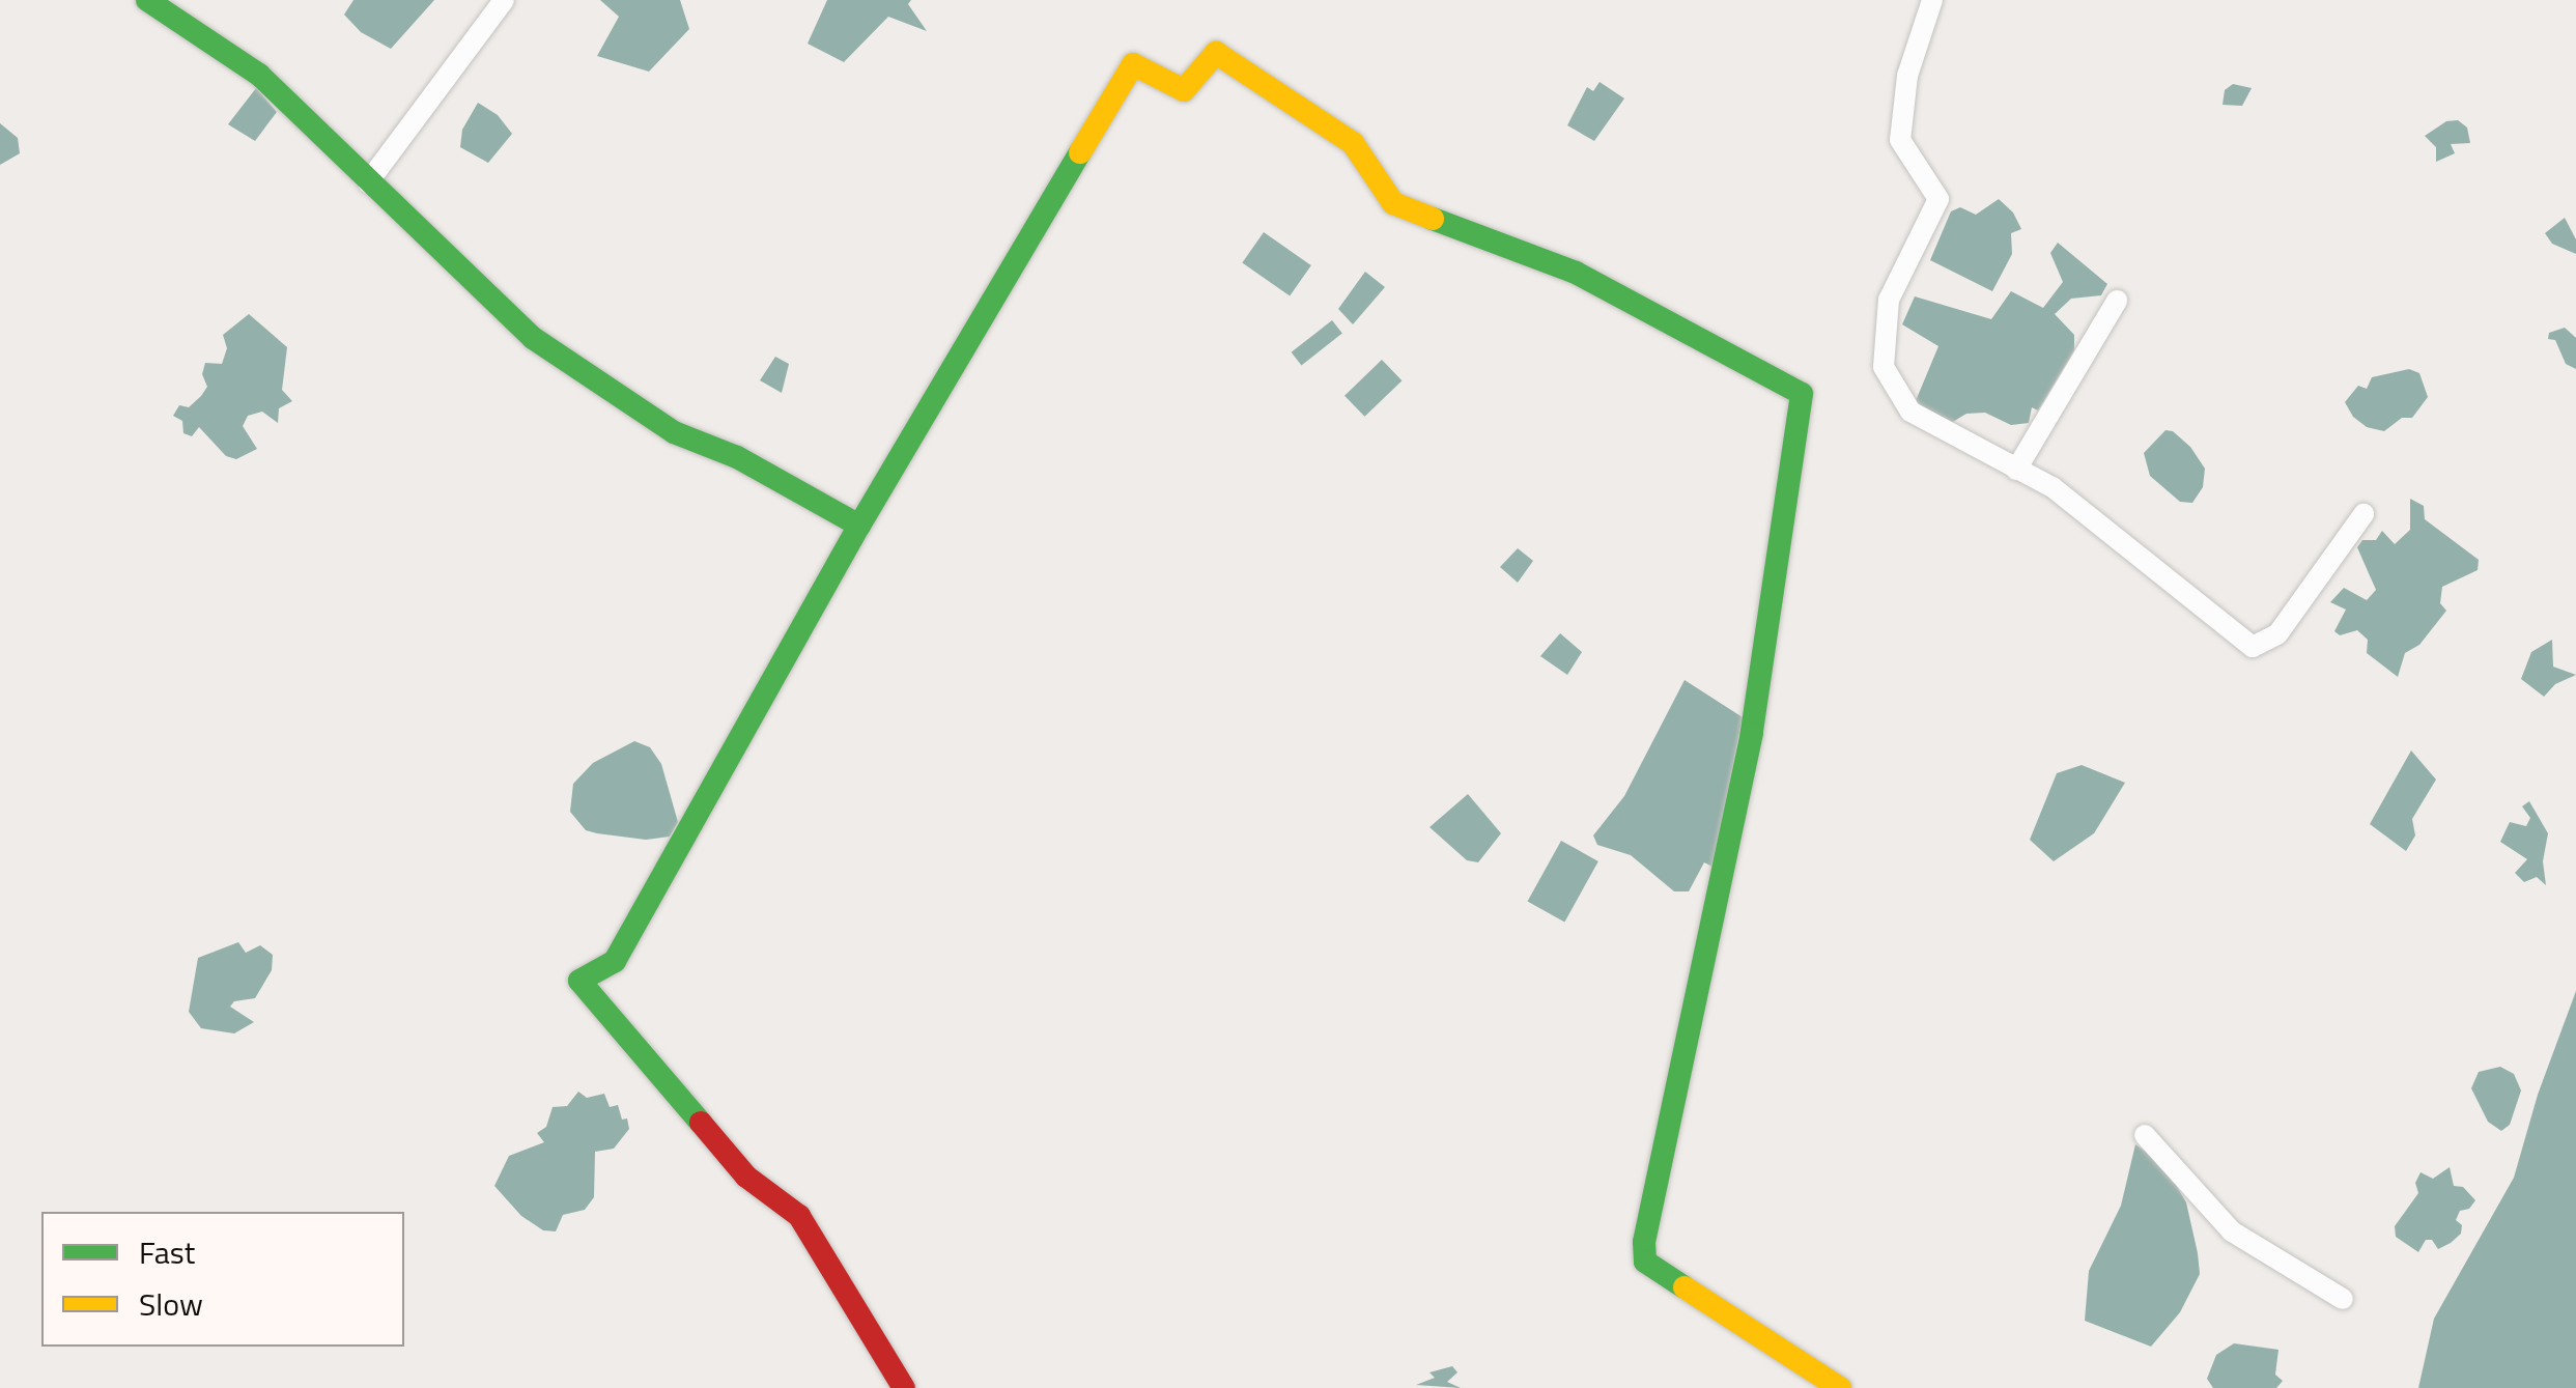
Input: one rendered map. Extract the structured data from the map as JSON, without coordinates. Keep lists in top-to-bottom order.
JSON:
{
  "legend": ["Fast", "Slow"]
}
